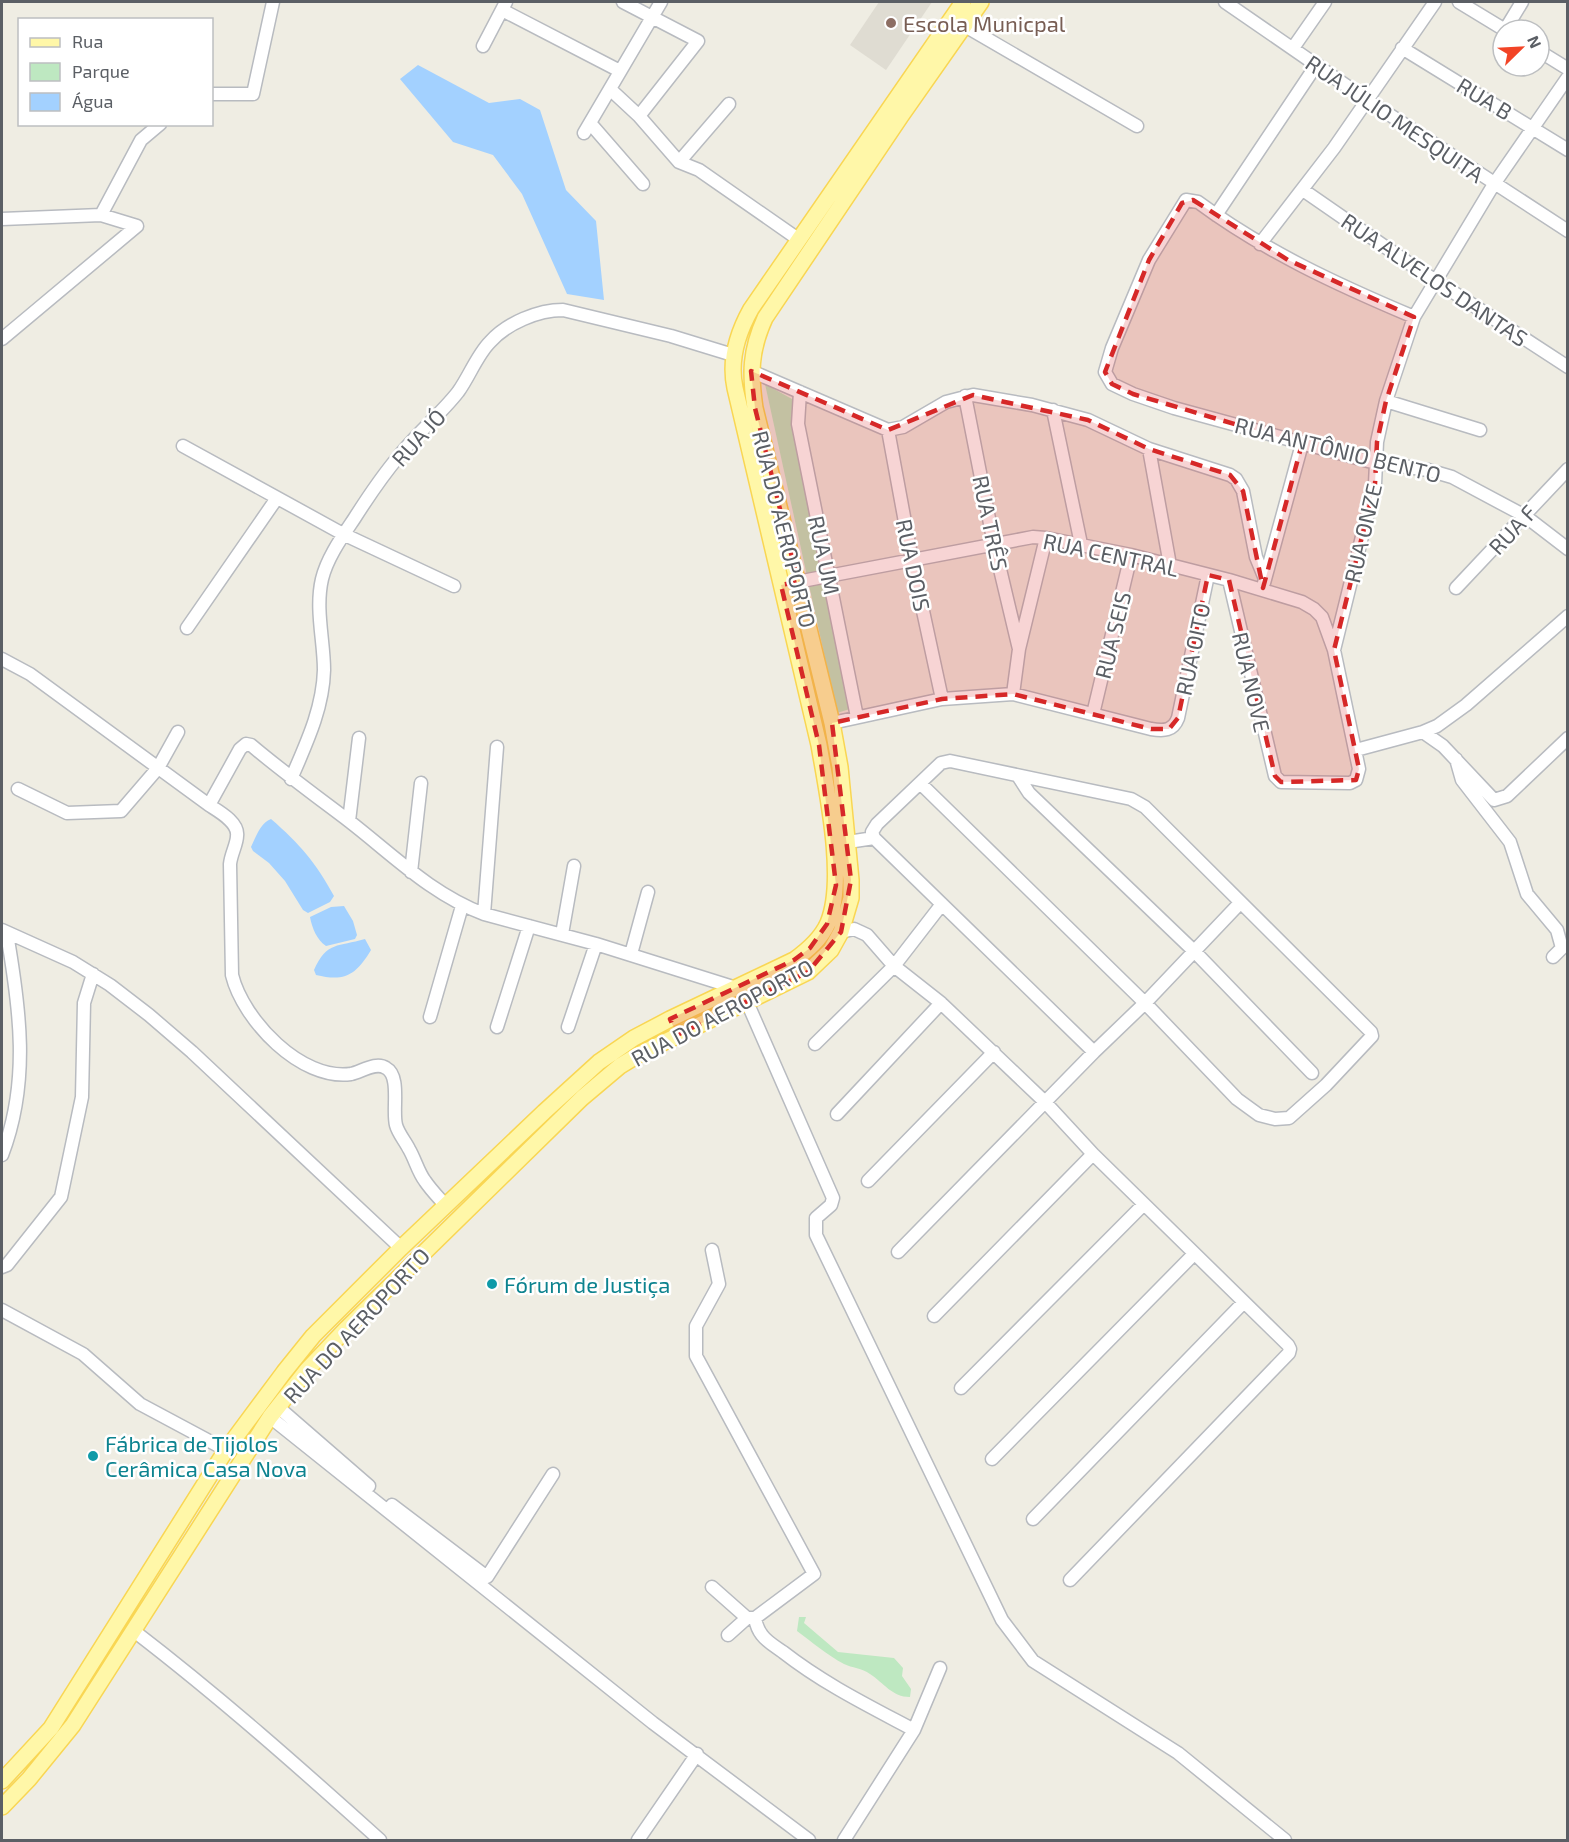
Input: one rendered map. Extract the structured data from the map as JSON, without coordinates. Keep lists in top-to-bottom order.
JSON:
{
  "streets": {
    "main road": ["RUA DO AEROPORTO"],
    "street": [
      "RUA B",
      "RUA JÚLIO MESQUITA",
      "RUA ALVELOS DANTAS",
      "RUA JÓ",
      "RUA ANTÔNIO BENTO",
      "RUA TRÊS",
      "RUA F",
      "RUA ONZE",
      "RUA CENTRAL",
      "RUA UM",
      "RUA DOIS",
      "RUA SEIS",
      "RUA OITO",
      "RUA NOVE"
    ]
  },
  "crossings": [
    ["RUA B", "RUA ONZE"],
    ["RUA JÚLIO MESQUITA", "RUA ONZE"],
    ["RUA ALVELOS DANTAS", "RUA ONZE"],
    ["RUA JÓ", "RUA DO AEROPORTO"],
    ["RUA ANTÔNIO BENTO", "RUA F"],
    ["RUA ANTÔNIO BENTO", "RUA ONZE"],
    ["RUA TRÊS", "RUA CENTRAL"],
    ["RUA DO AEROPORTO", "RUA CENTRAL"],
    ["RUA ONZE", "RUA CENTRAL"],
    ["RUA CENTRAL", "RUA UM"],
    ["RUA CENTRAL", "RUA DOIS"],
    ["RUA CENTRAL", "RUA SEIS"],
    ["RUA CENTRAL", "RUA OITO"],
    ["RUA CENTRAL", "RUA NOVE"],
    ["RUA SEIS", "RUA OITO"]
  ],
  "places": ["Escola Municpal", "Fórum de Justiça", "Fábrica de Tijolos Cerâmica Casa Nova"],
  "legend": ["Rua", "Parque", "Água"],
  "north": "top right"
}
